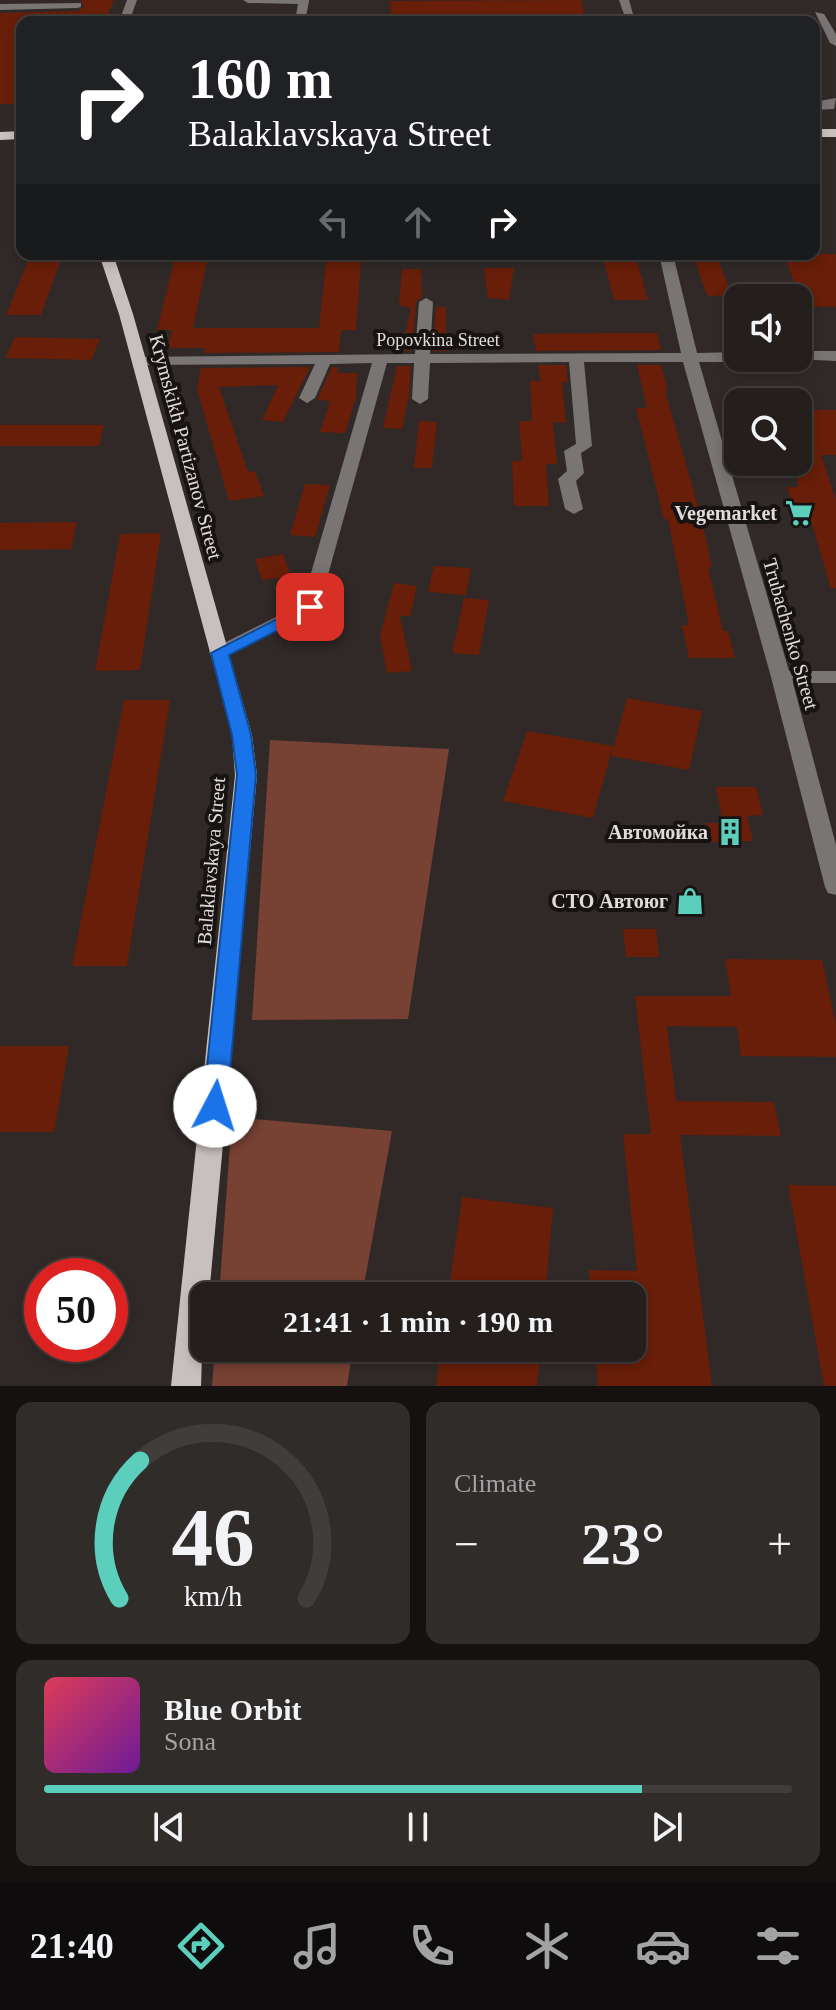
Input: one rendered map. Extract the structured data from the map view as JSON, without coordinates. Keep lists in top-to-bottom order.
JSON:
{
  "streets": {
    "main road": ["Krymskikh Partizanov Street", "Balaklavskaya Street"],
    "street": ["Popovkina Street", "Trubachenko Street"]
  },
  "crossings": [
    ["Popovkina Street", "Krymskikh Partizanov Street"],
    ["Popovkina Street", "Trubachenko Street"],
    ["Krymskikh Partizanov Street", "Balaklavskaya Street"]
  ],
  "places": {
    "supermarket": ["Vegemarket"],
    "building": ["Автомойка"],
    "shop": ["СТО Автоюг"]
  },
  "page": {
    "turn": ["160 m", "Balaklavskaya Street"],
    "limit": "50",
    "trip": "21:41 · 1 min · 190 m",
    "tile": "Climate",
    "heat": ["−", "23°", "+"],
    "song": ["Blue Orbit", "Sona"],
    "tabs": "21:40",
    "gauge": ["46", "km/h"]
  }
}
